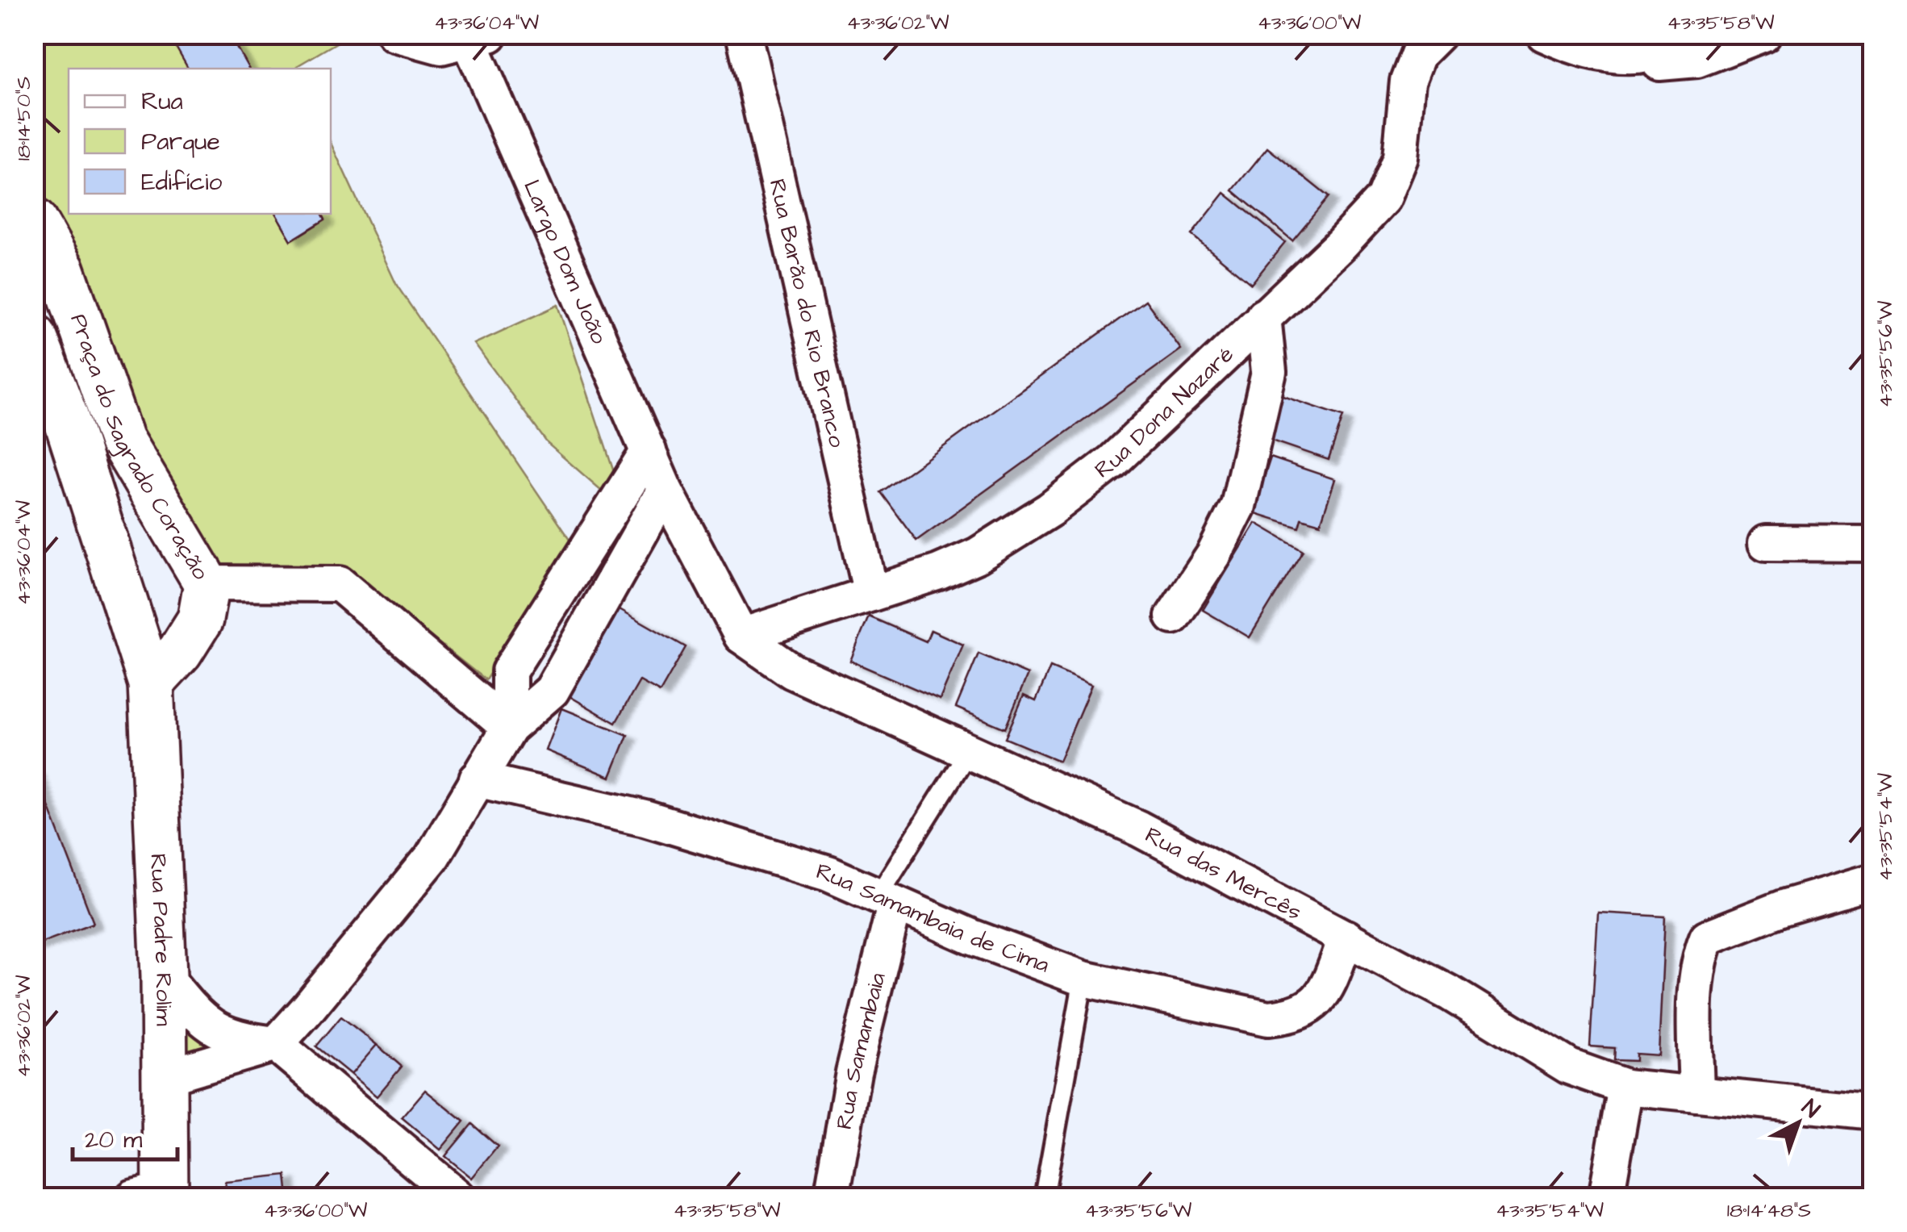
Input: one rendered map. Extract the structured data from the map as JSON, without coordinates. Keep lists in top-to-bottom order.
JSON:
{
  "streets": {
    "street": [
      "Largo Dom João",
      "Rua Barão do Rio Branco",
      "Rua Dona Nazaré",
      "Praça do Sagrado Coração",
      "Rua das Mercês",
      "Rua Samambaia de Cima",
      "Rua Padre Rolim",
      "Rua Samambaia"
    ]
  },
  "crossings": [
    ["Largo Dom João", "Rua das Mercês"],
    ["Rua Barão do Rio Branco", "Rua Dona Nazaré"],
    ["Rua Dona Nazaré", "Rua das Mercês"],
    ["Praça do Sagrado Coração", "Rua Padre Rolim"],
    ["Rua das Mercês", "Rua Samambaia de Cima"],
    ["Rua Samambaia de Cima", "Rua Samambaia"]
  ],
  "legend": ["Rua", "Parque", "Edifício"],
  "scale_bar": "20 m",
  "north": "top right",
  "coordinates": [
    "43°36'04\"W",
    "43°36'02\"W",
    "43°36'00\"W",
    "43°35'58\"W",
    "18°14'50\"S",
    "43°35'56\"W",
    "43°35'54\"W",
    "18°14'48\"S"
  ]
}
